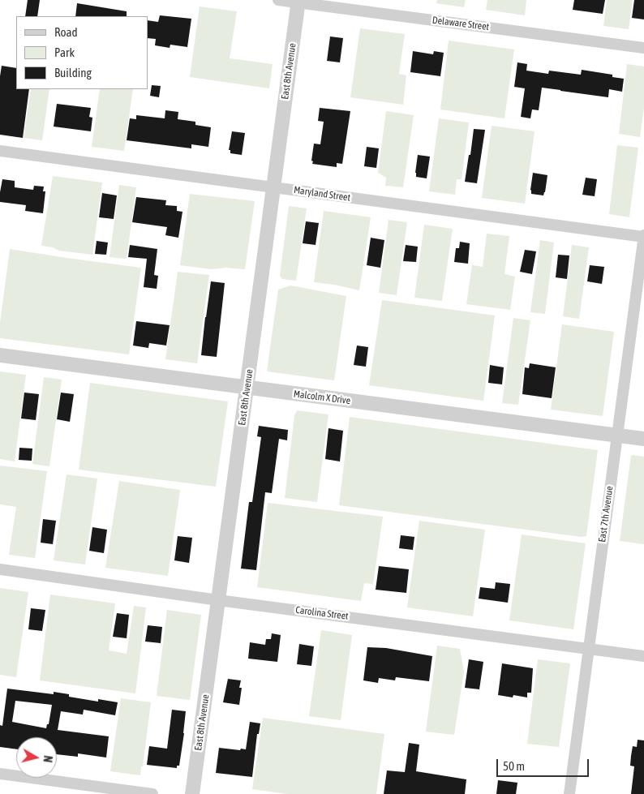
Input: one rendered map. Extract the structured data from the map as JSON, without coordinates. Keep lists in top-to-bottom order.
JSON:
{
  "streets": {
    "street": [
      "Delaware Street",
      "East 8th Avenue",
      "Maryland Street",
      "Malcolm X Drive",
      "East 7th Avenue",
      "Carolina Street"
    ]
  },
  "crossings": [
    ["Delaware Street", "East 8th Avenue"],
    ["East 8th Avenue", "Maryland Street"],
    ["East 8th Avenue", "Malcolm X Drive"],
    ["East 8th Avenue", "Carolina Street"],
    ["Maryland Street", "East 7th Avenue"],
    ["Malcolm X Drive", "East 7th Avenue"],
    ["East 7th Avenue", "Carolina Street"]
  ],
  "legend": ["Road", "Park", "Building"],
  "scale_bar": "50 m",
  "north": "right"
}
